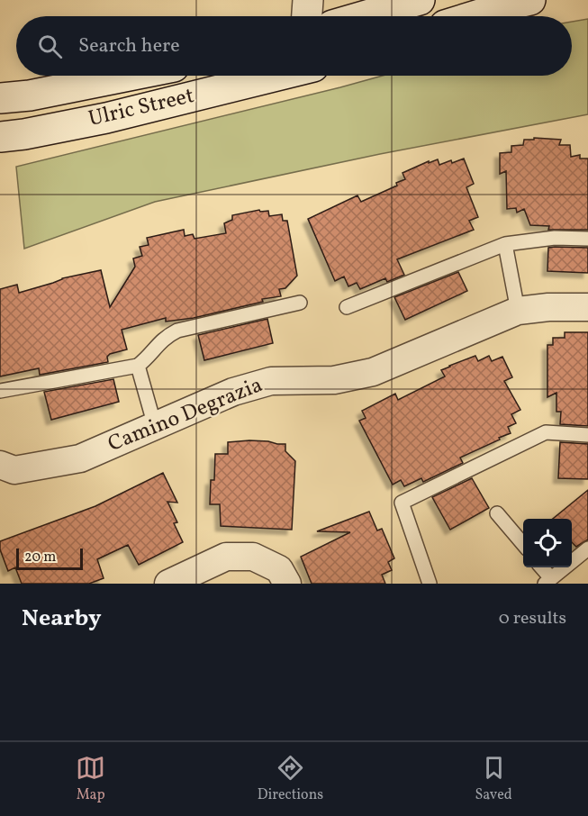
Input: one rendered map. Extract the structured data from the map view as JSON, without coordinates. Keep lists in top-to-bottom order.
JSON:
{
  "streets": {
    "main road": ["Ulric Street"],
    "street": ["Camino Degrazia"]
  },
  "scale_bar": "20 m",
  "page": {
    "search": "Search here",
    "scale": "20 m",
    "heading": ["Nearby", "0 results"],
    "nav": ["Map", "Directions", "Saved"]
  }
}
